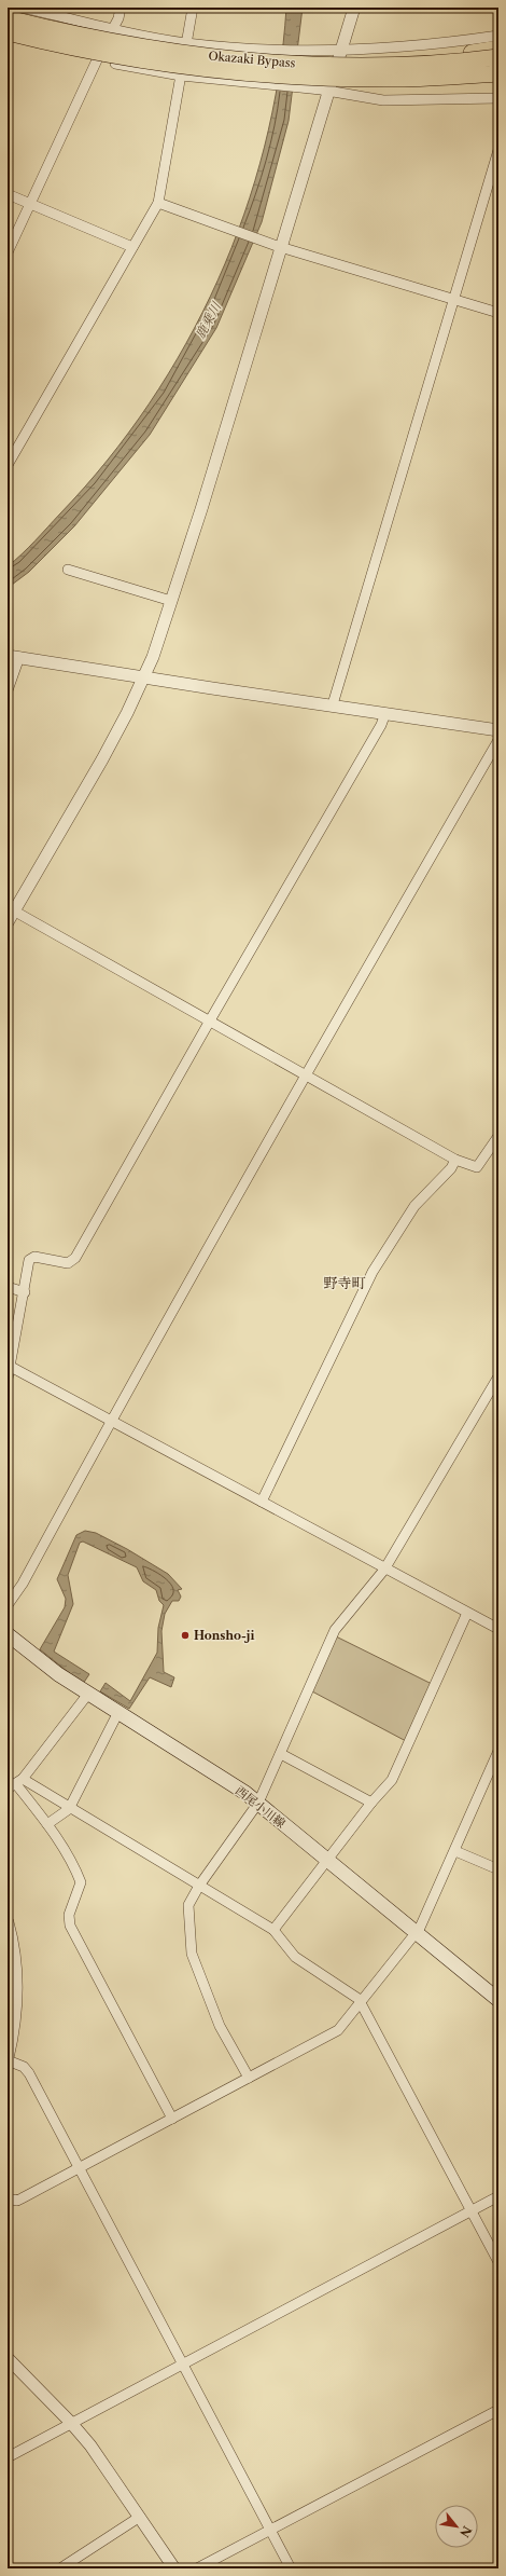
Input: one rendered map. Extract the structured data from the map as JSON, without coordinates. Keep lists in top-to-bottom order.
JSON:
{
  "streets": {
    "highway": ["Okazaki Bypass"],
    "main road": ["西尾小川線"]
  },
  "districts": ["野寺町"],
  "water": ["鹿乗川"],
  "places": ["Honsho-ji"],
  "north": "bottom right"
}
